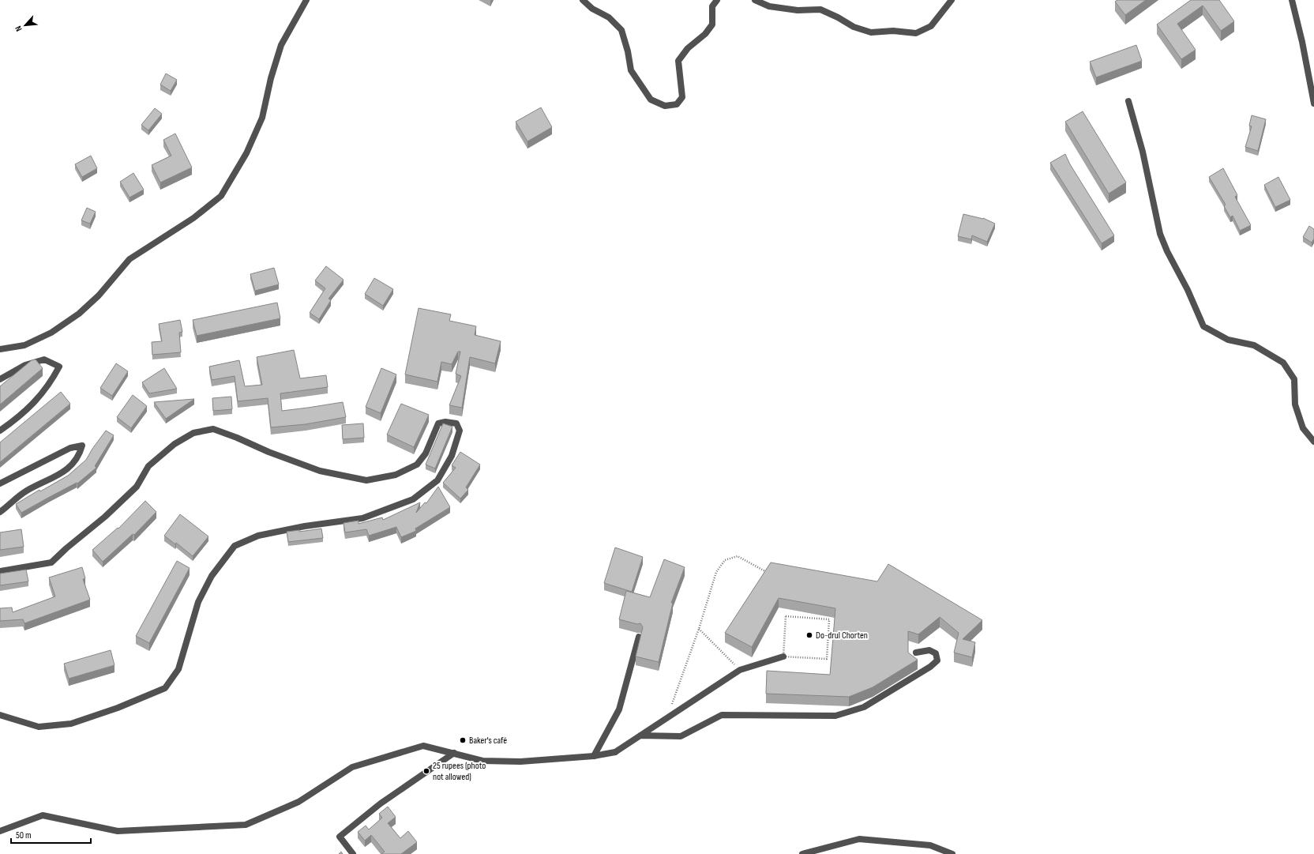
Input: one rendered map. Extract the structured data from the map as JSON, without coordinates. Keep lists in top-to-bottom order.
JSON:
{
  "places": ["Do-drul Chorten", "Baker's café", "25 rupees (photo not allowed)"],
  "scale_bar": "50 m",
  "north": "bottom left"
}
